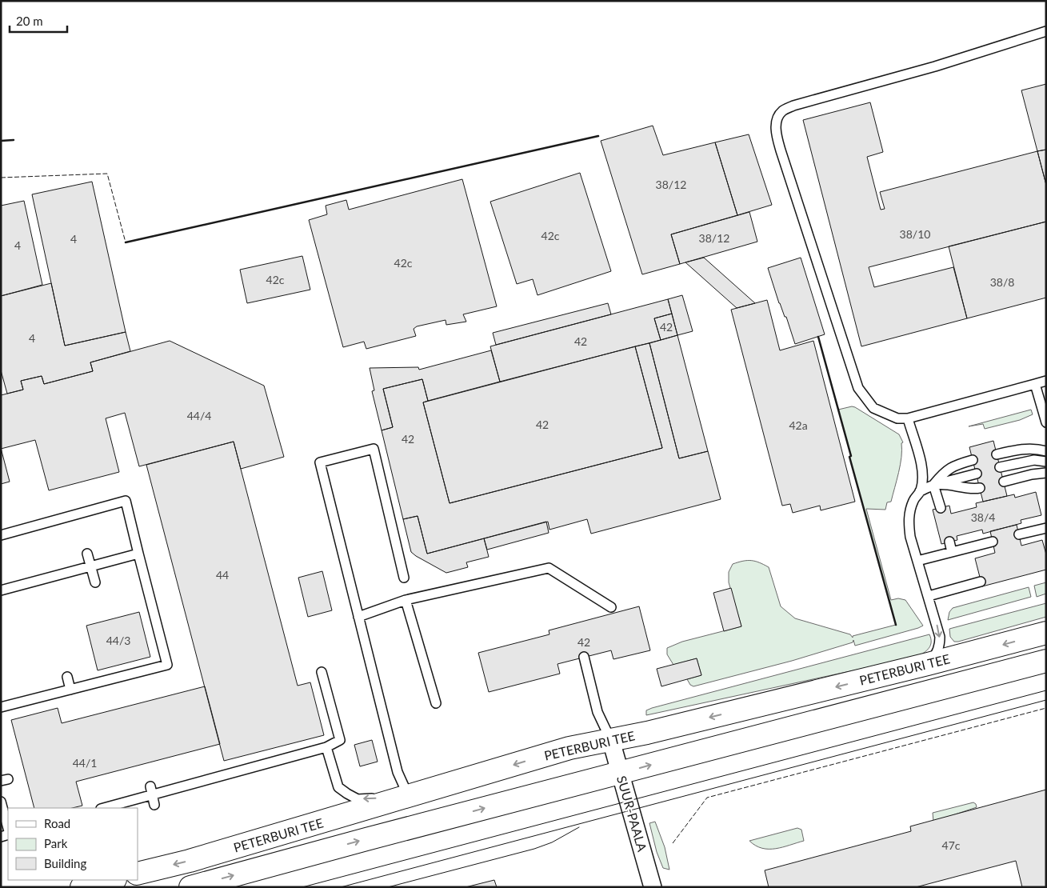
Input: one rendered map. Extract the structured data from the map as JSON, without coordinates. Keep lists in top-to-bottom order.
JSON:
{
  "streets": {
    "highway": ["PETERBURI TEE"],
    "street": ["SUUR-PAALA"]
  },
  "crossings": [
    ["PETERBURI TEE", "SUUR-PAALA"]
  ],
  "house_numbers": [
    "38/12",
    "38/10",
    "42c",
    "38/12",
    "4",
    "4",
    "42c",
    "42c",
    "38/8",
    "42",
    "4",
    "42",
    "44/4",
    "42",
    "42a",
    "42",
    "38/4",
    "44",
    "44/3",
    "42",
    "44/1",
    "47c"
  ],
  "legend": ["Road", "Park", "Building"],
  "scale_bar": "20 m"
}
